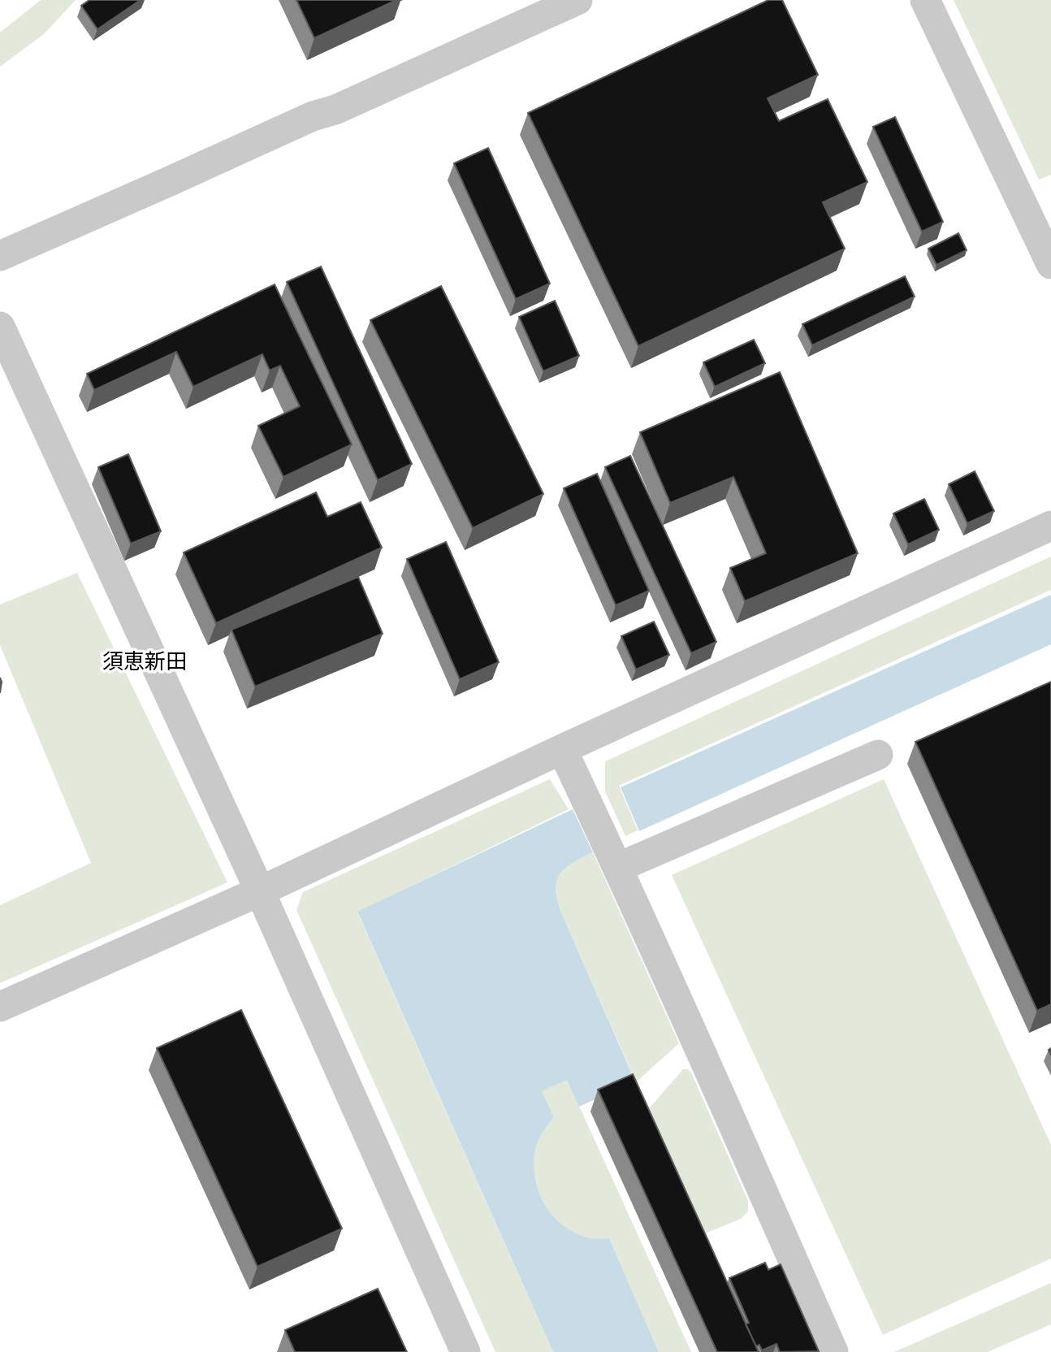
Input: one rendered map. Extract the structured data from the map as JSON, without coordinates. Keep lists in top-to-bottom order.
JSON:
{
  "districts": ["須恵新田"]
}
